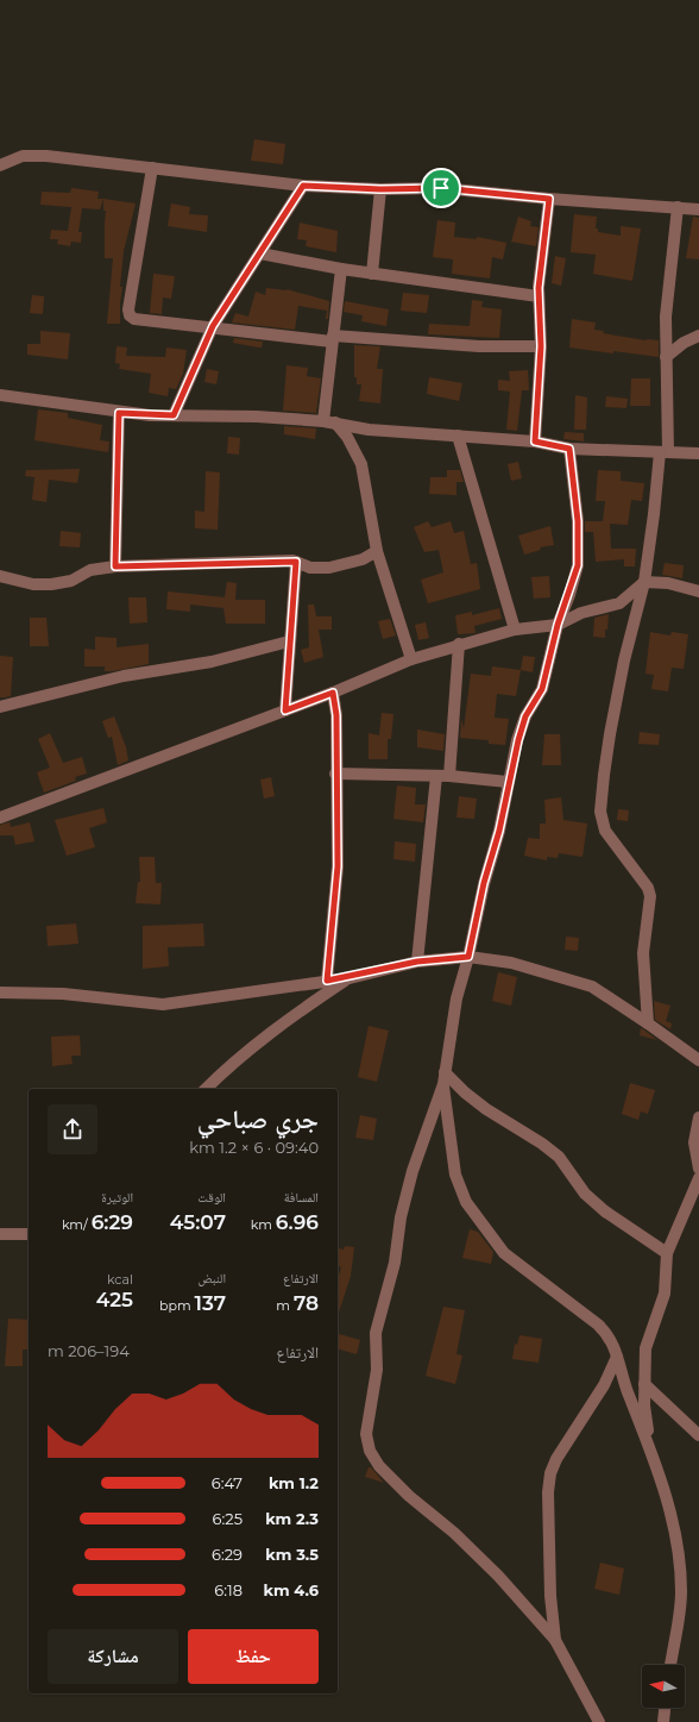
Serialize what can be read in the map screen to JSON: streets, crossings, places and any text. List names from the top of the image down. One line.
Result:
{"north":"left","page":{"heading":["جري صباحي","09:40 · 6 × 1.2 km"],"stats":[["المسافة","6.96 km"],["الوقت","45:07"],["الوتيرة","6:29 /km"],["الارتفاع","78 m"],["النبض","137 bpm"],["kcal","425"]],"chart":["الارتفاع","194–206 m"],"list":[{"name":"1.2 km","note":"6:47"},{"name":"2.3 km","note":"6:25"},{"name":"3.5 km","note":"6:29"},{"name":"4.6 km","note":"6:18"}],"buttons":["حفظ","مشاركة"]}}
